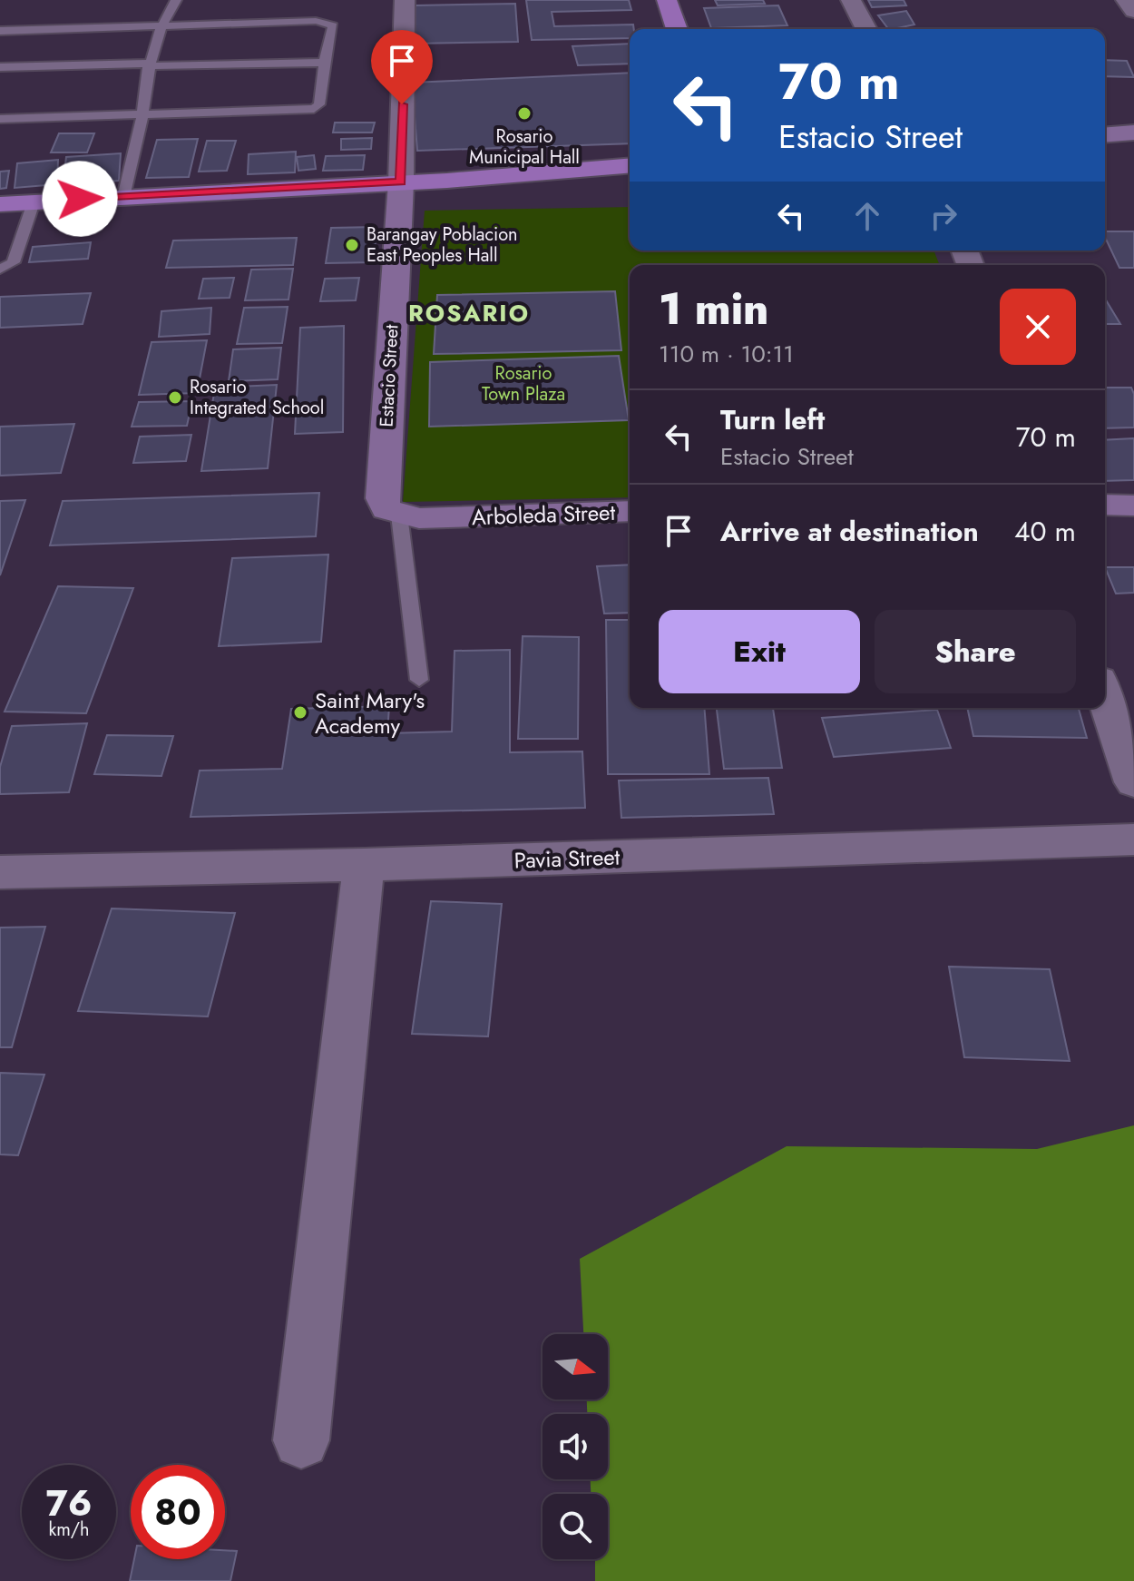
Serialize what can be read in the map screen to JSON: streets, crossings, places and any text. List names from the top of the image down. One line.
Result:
{"streets":{"main road":["Estacio Street","Arboleda Street"],"street":["Pavia Street"]},"crossings":[["Estacio Street","Arboleda Street"]],"districts":["ROSARIO"],"parks":["Rosario Town Plaza"],"places":["Rosario Municipal Hall","Barangay Poblacion East Peoples Hall","Rosario Integrated School","Saint Mary's Academy"],"north":"right","page":{"turn":["70 m","Estacio Street"],"heading":["1 min","110 m · 10:11"],"list":[{"name":"Turn left","note":"Estacio Street","value":"70 m"},{"name":"Arrive at destination","value":"40 m"}],"buttons":["Exit","Share"],"speed":"76 km/h","limit":"80"}}
